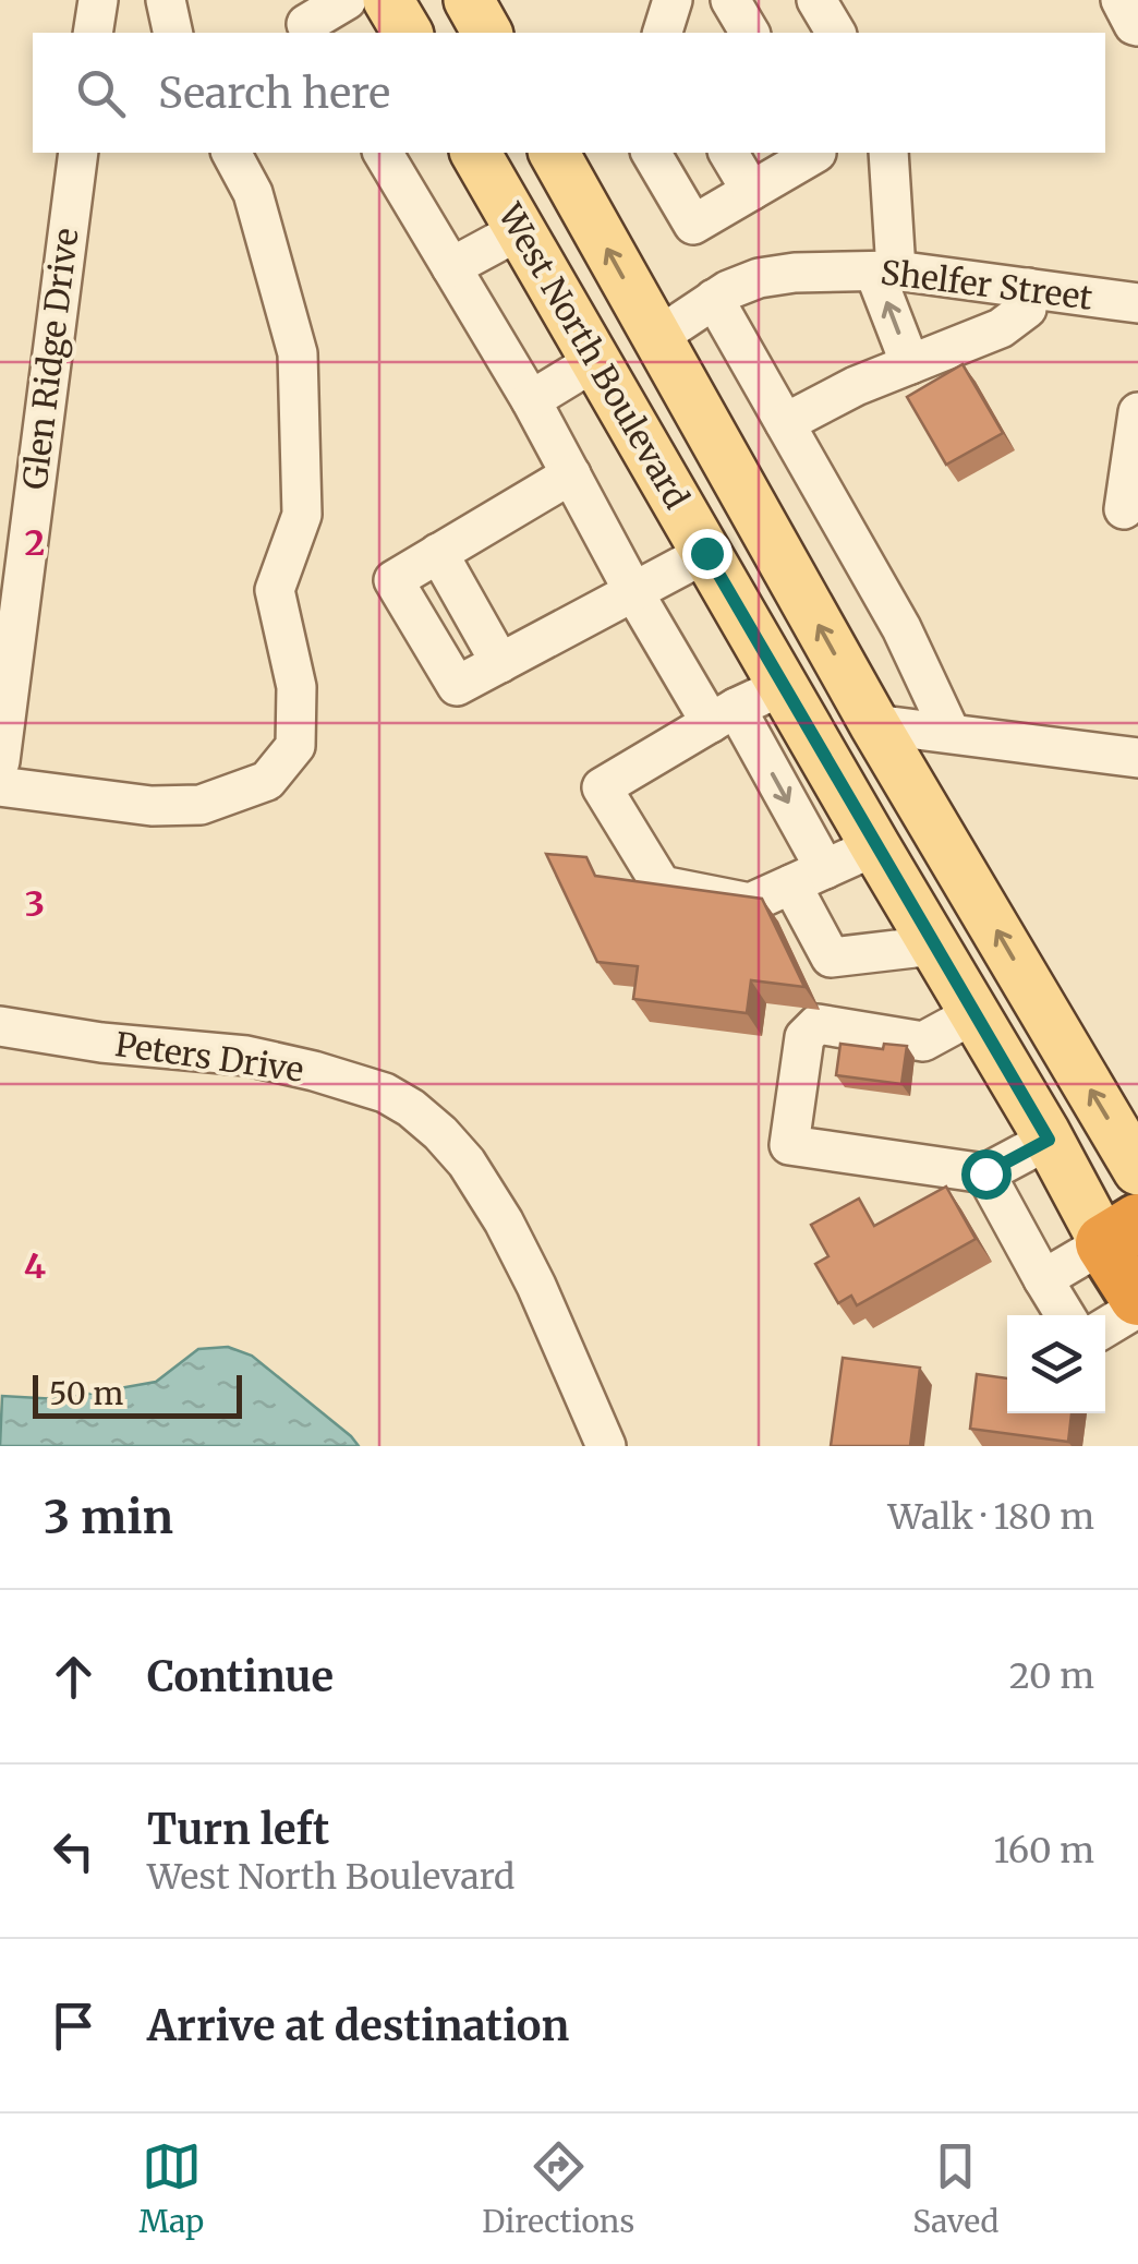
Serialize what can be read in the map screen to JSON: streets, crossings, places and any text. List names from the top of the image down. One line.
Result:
{"streets":{"main road":["West North Boulevard"],"street":["Shelfer Street","Glen Ridge Drive","Peters Drive"]},"crossings":[["Shelfer Street","West North Boulevard"]],"scale_bar":"50 m","page":{"search":"Search here","scale":"50 m","heading":["3 min","Walk · 180 m"],"list":[["Continue","20 m"],["Turn left","West North Boulevard","160 m"],"Arrive at destination"],"nav":["Map","Directions","Saved"]},"grid":{"rows":["2","3","4"]}}
